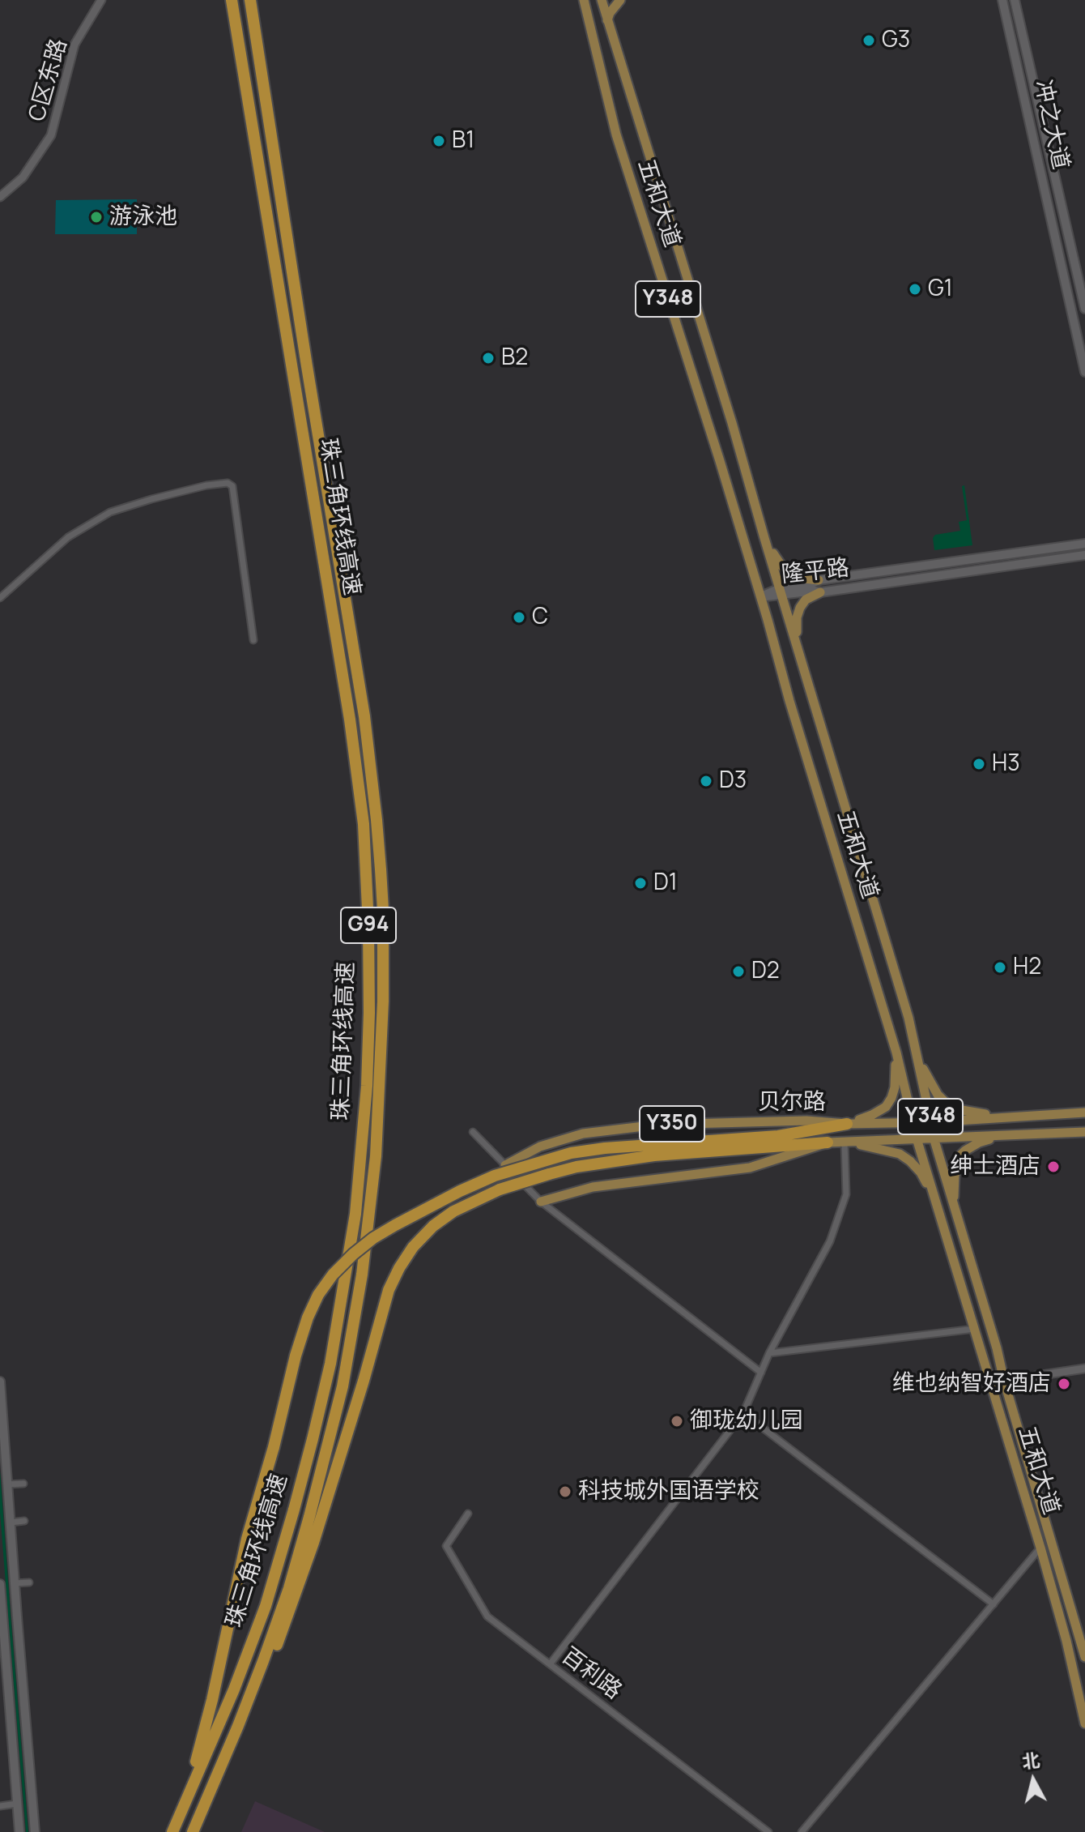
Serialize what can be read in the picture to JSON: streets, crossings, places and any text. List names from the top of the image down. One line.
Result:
{"streets":{"highway":["珠三角环线高速","G94"],"main road":["冲之大道","五和大道","Y348","隆平路","贝尔路","Y350"],"street":["C区东路","百利路"]},"crossings":[["五和大道","隆平路"],["五和大道","贝尔路"]],"places":["G3","B1","游泳池","G1","B2","C","H3","D3","D1","H2","D2","绅士酒店","维也纳智好酒店","御珑幼儿园","科技城外国语学校"],"north":"top"}
